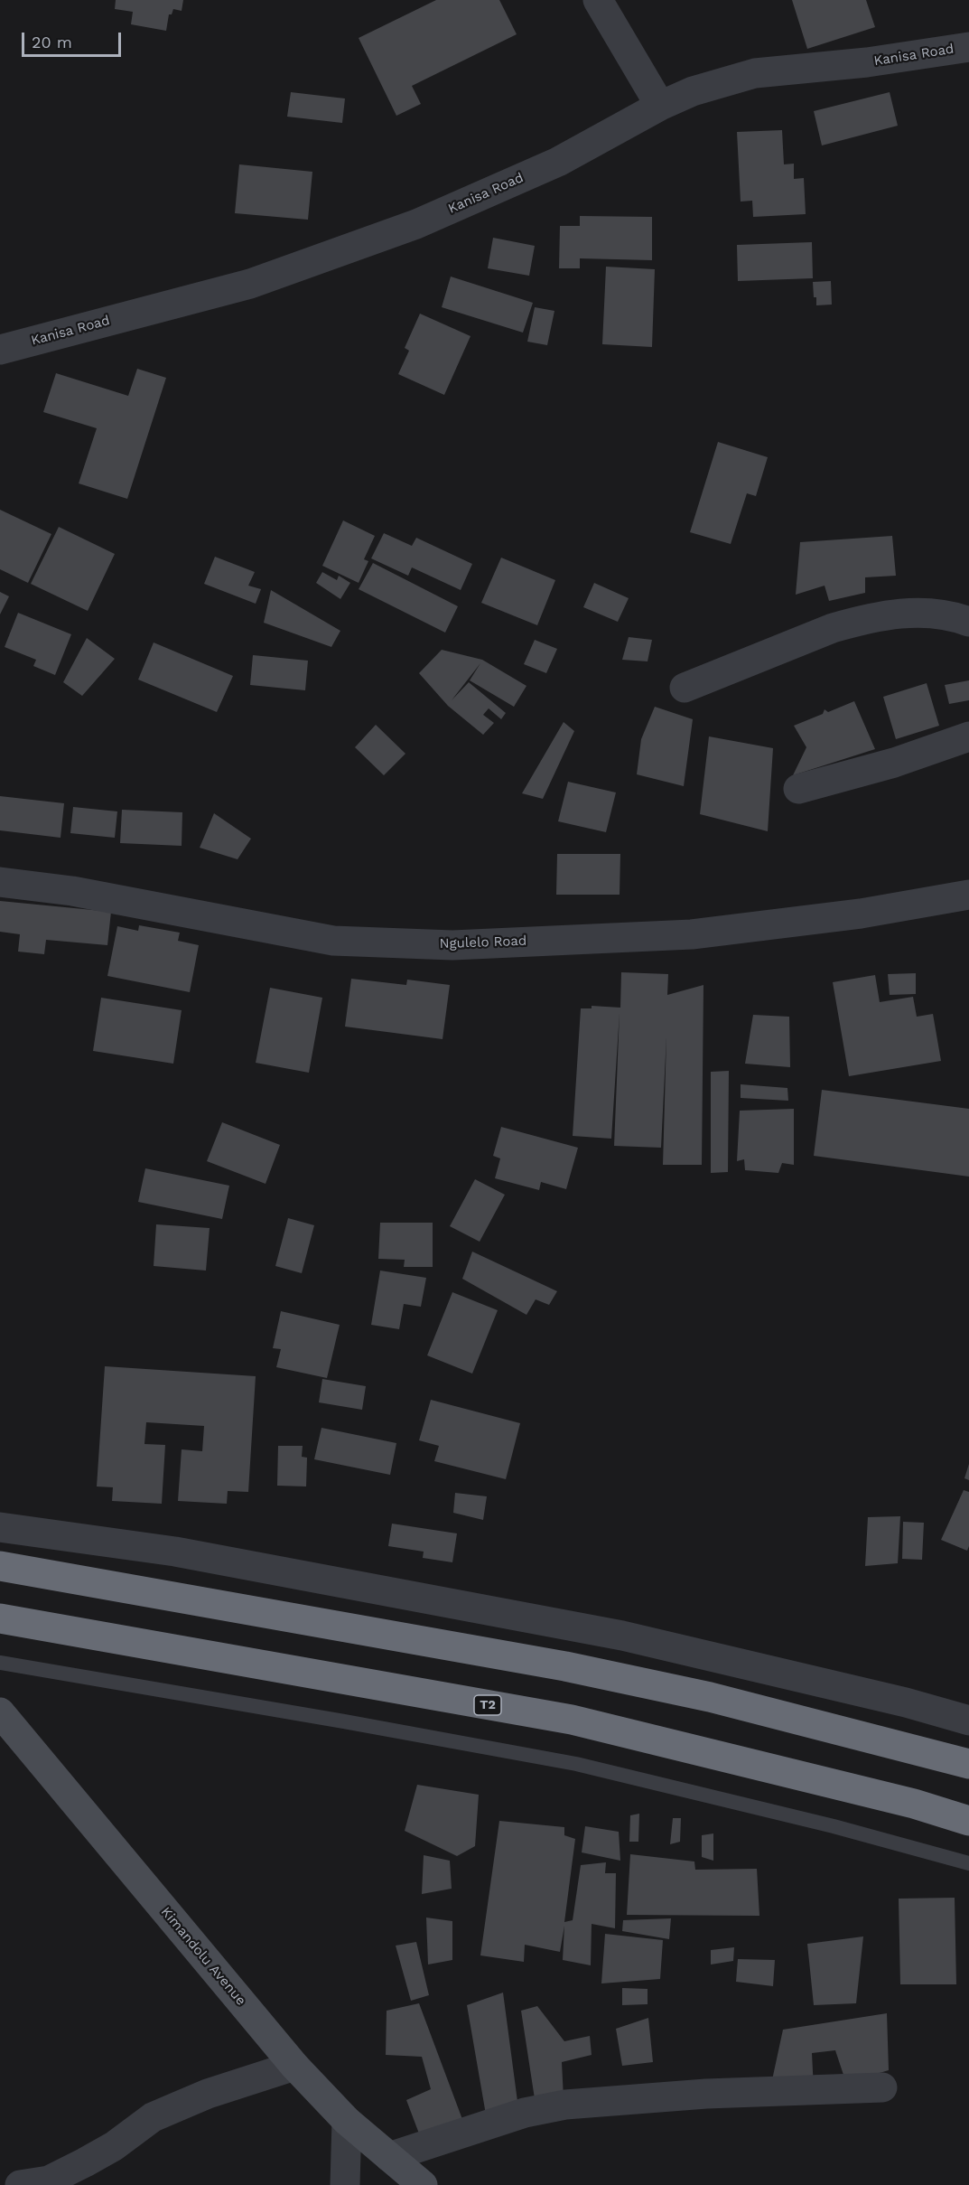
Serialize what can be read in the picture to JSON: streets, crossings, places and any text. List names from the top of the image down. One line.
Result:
{"streets":{"highway":["T2"],"street":["Kanisa Road","Ngulelo Road","Kimandolu Avenue"]},"scale_bar":"20 m"}
